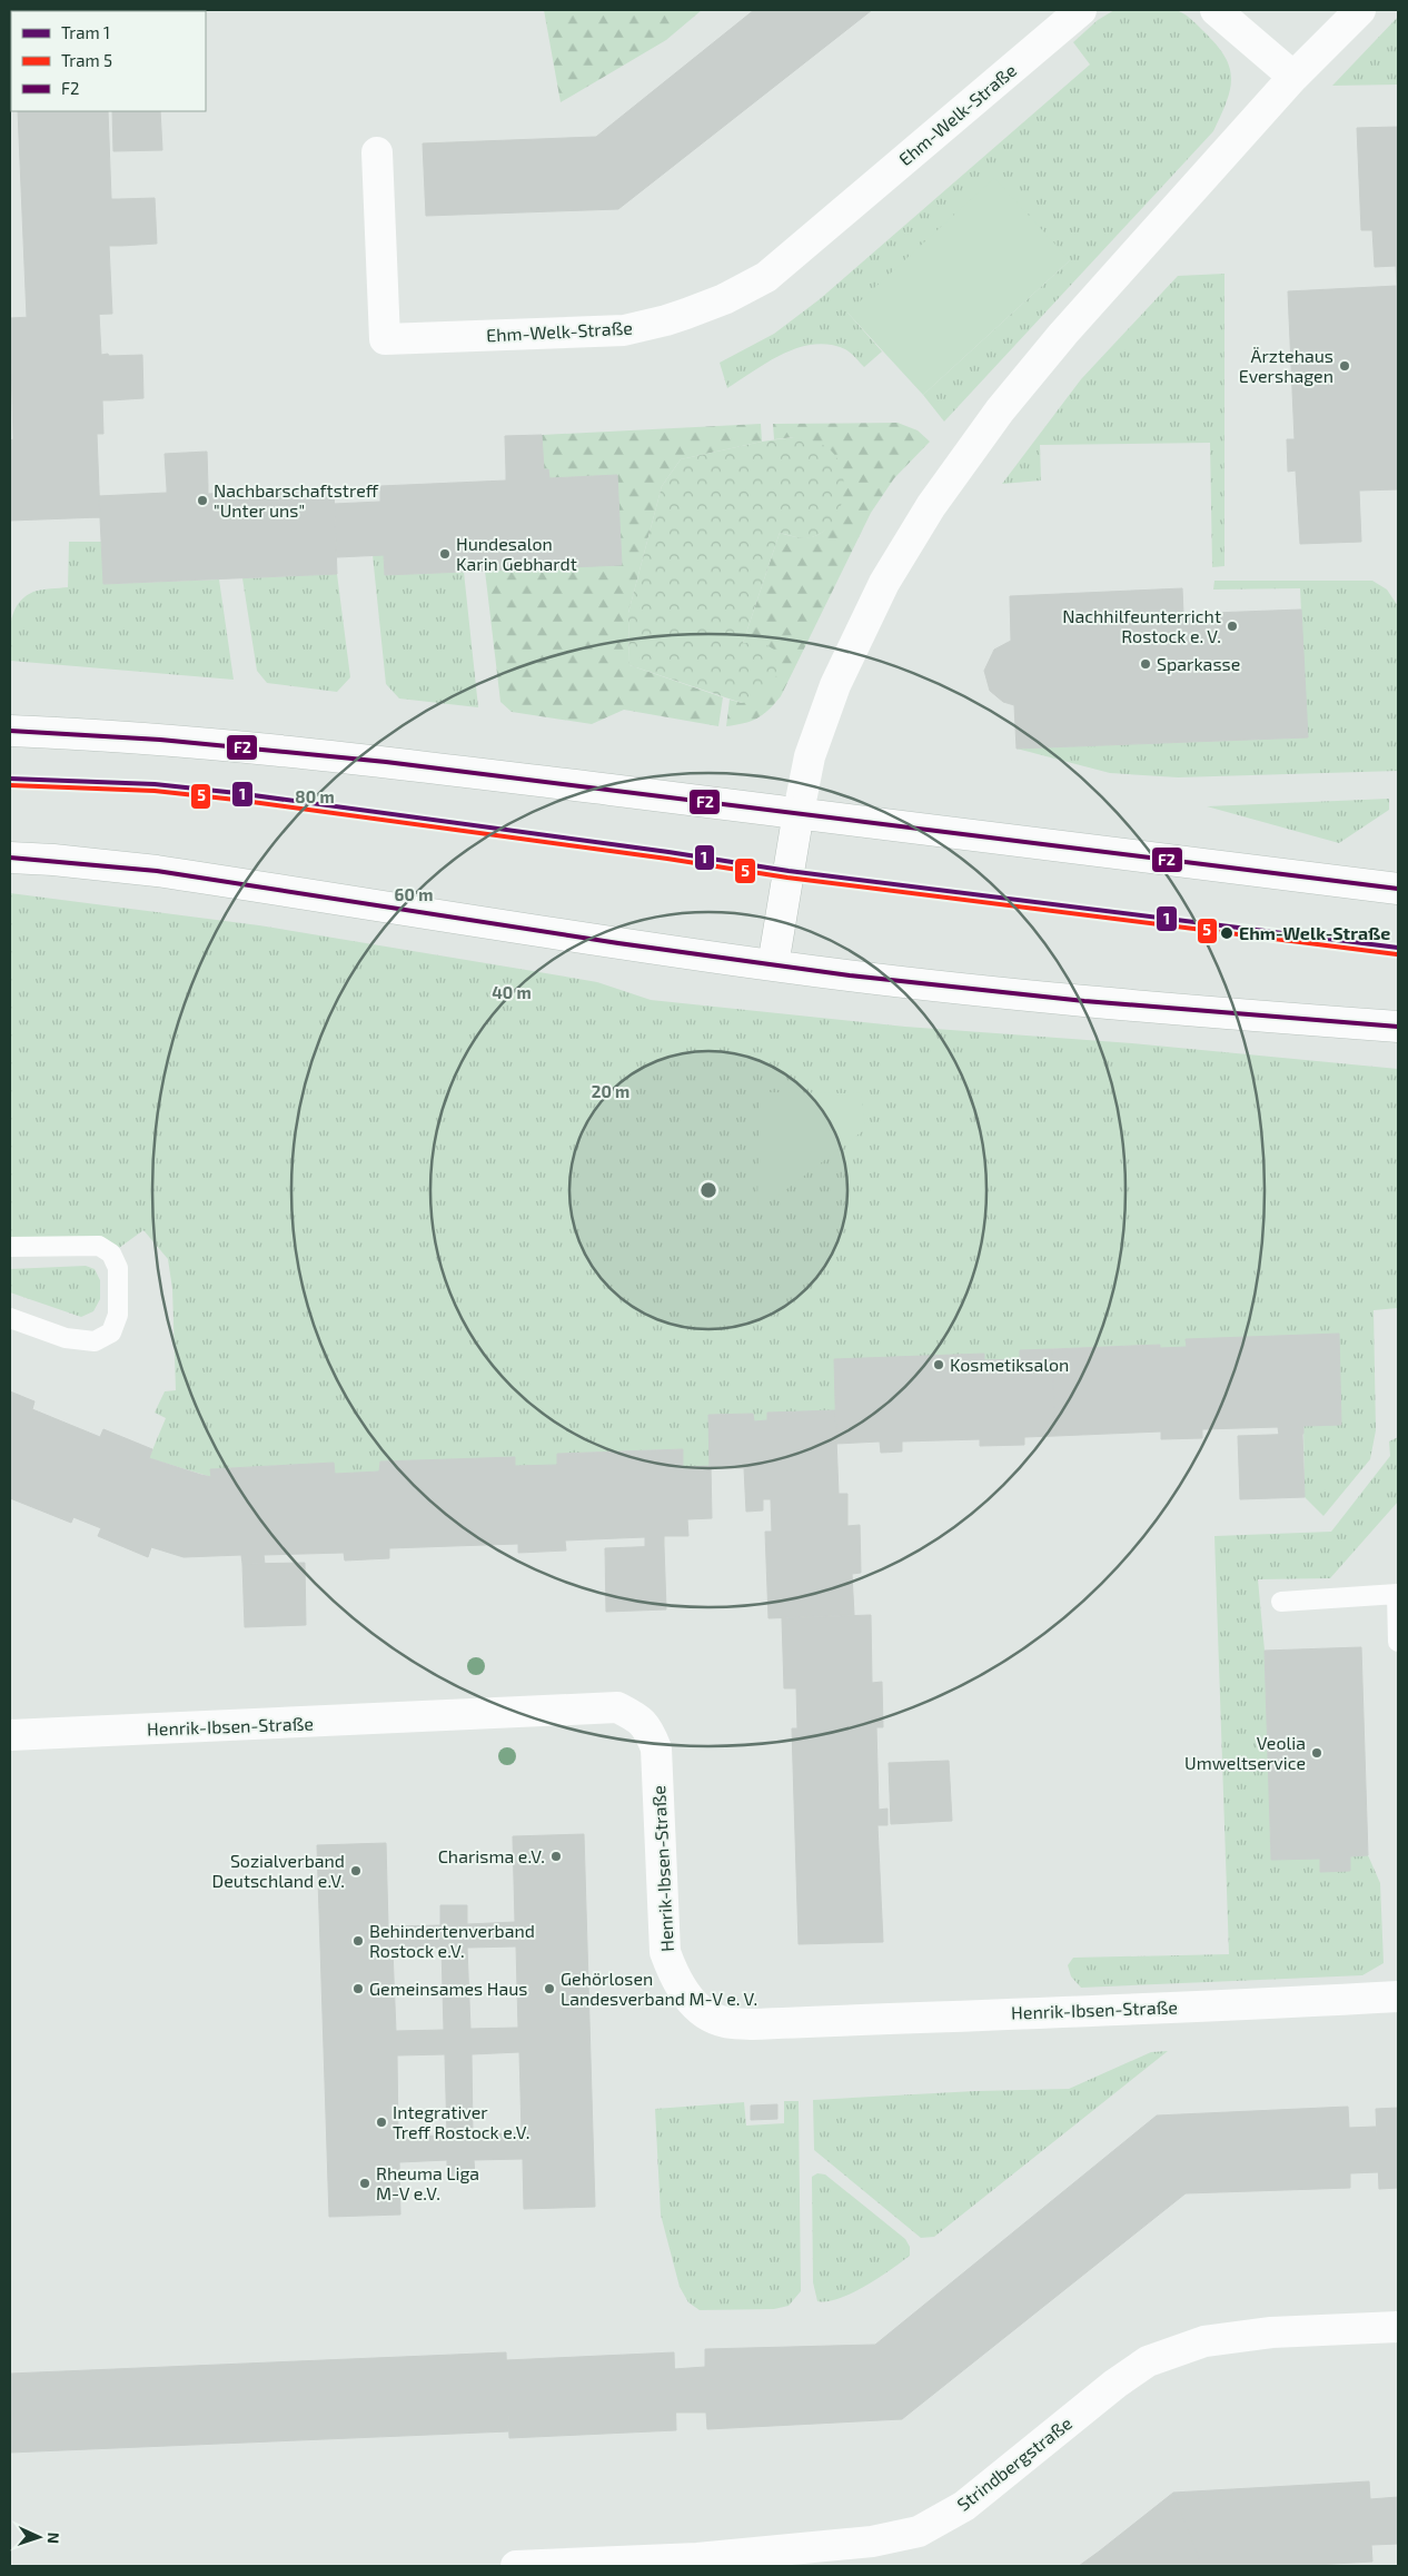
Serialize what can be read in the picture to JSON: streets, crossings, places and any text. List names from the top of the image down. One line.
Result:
{"streets":{"street":["Ehm-Welk-Straße","Henrik-Ibsen-Straße","Strindbergstraße"]},"places":["Ärztehaus Evershagen","Nachbarschaftstreff \"Unter uns\"","Hundesalon Karin Gebhardt","Nachhilfeunterricht Rostock e. V.","Sparkasse","Ehm-Welk-Straße","Kosmetiksalon","Veolia Umweltservice","Charisma e.V.","Sozialverband Deutschland e.V.","Behindertenverband Rostock e.V.","Gemeinsames Haus","Gehörlosen Landesverband M-V e. V.","Integrativer Treff Rostock e.V.","Rheuma Liga M-V e.V."],"lines":["transit line F2","tram line 1","tram line 5"],"legend":["Tram 1","Tram 5","F2"],"north":"right","rings":["80 m","60 m","40 m","20 m"]}
